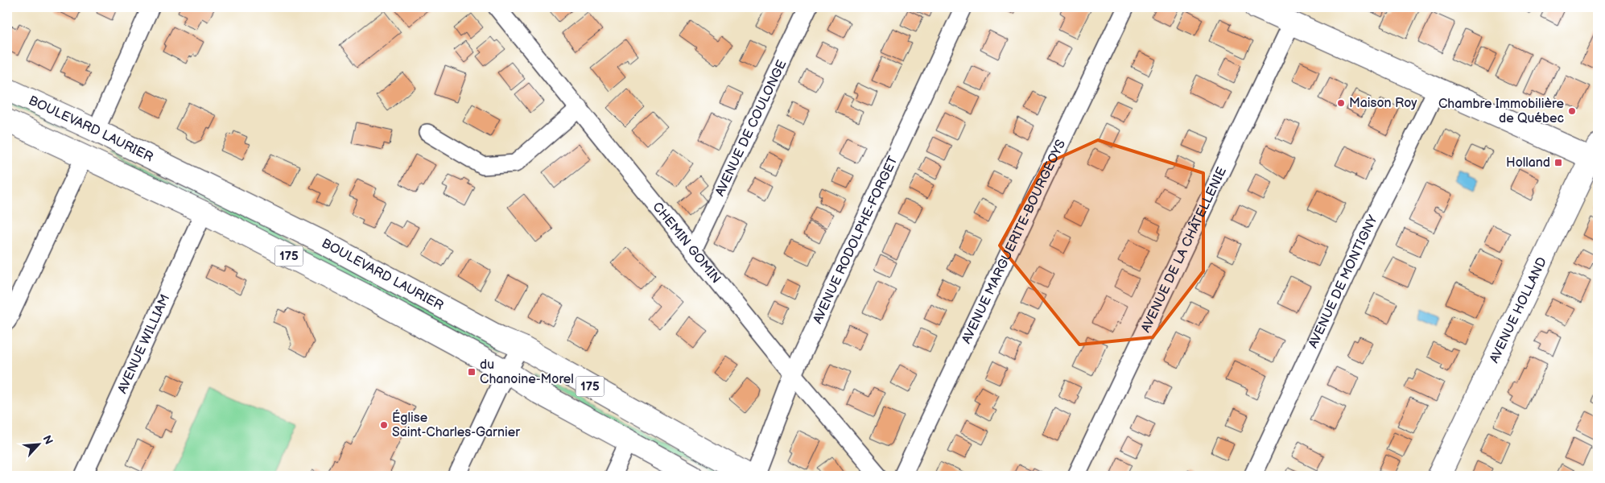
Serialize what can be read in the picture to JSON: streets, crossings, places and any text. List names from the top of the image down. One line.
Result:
{"streets":{"main road":["BOULEVARD LAURIER","175","AVENUE HOLLAND"],"street":["AVENUE DE COULONGE","AVENUE RODOLPHE-FORGET","AVENUE MARGUERITE-BOURGEOYS","CHEMIN GOMIN","AVENUE DE LA CHÂTELLENIE","AVENUE DE MONTIGNY","AVENUE WILLIAM"]},"crossings":[["BOULEVARD LAURIER","AVENUE WILLIAM"],["AVENUE DE COULONGE","CHEMIN GOMIN"],["AVENUE RODOLPHE-FORGET","CHEMIN GOMIN"]],"places":{"other":["Maison Roy","Chambre Immobilière de Québec","Église Saint-Charles-Garnier"],"transit":["Holland","du Chanoine-Morel"]},"north":"top right"}
